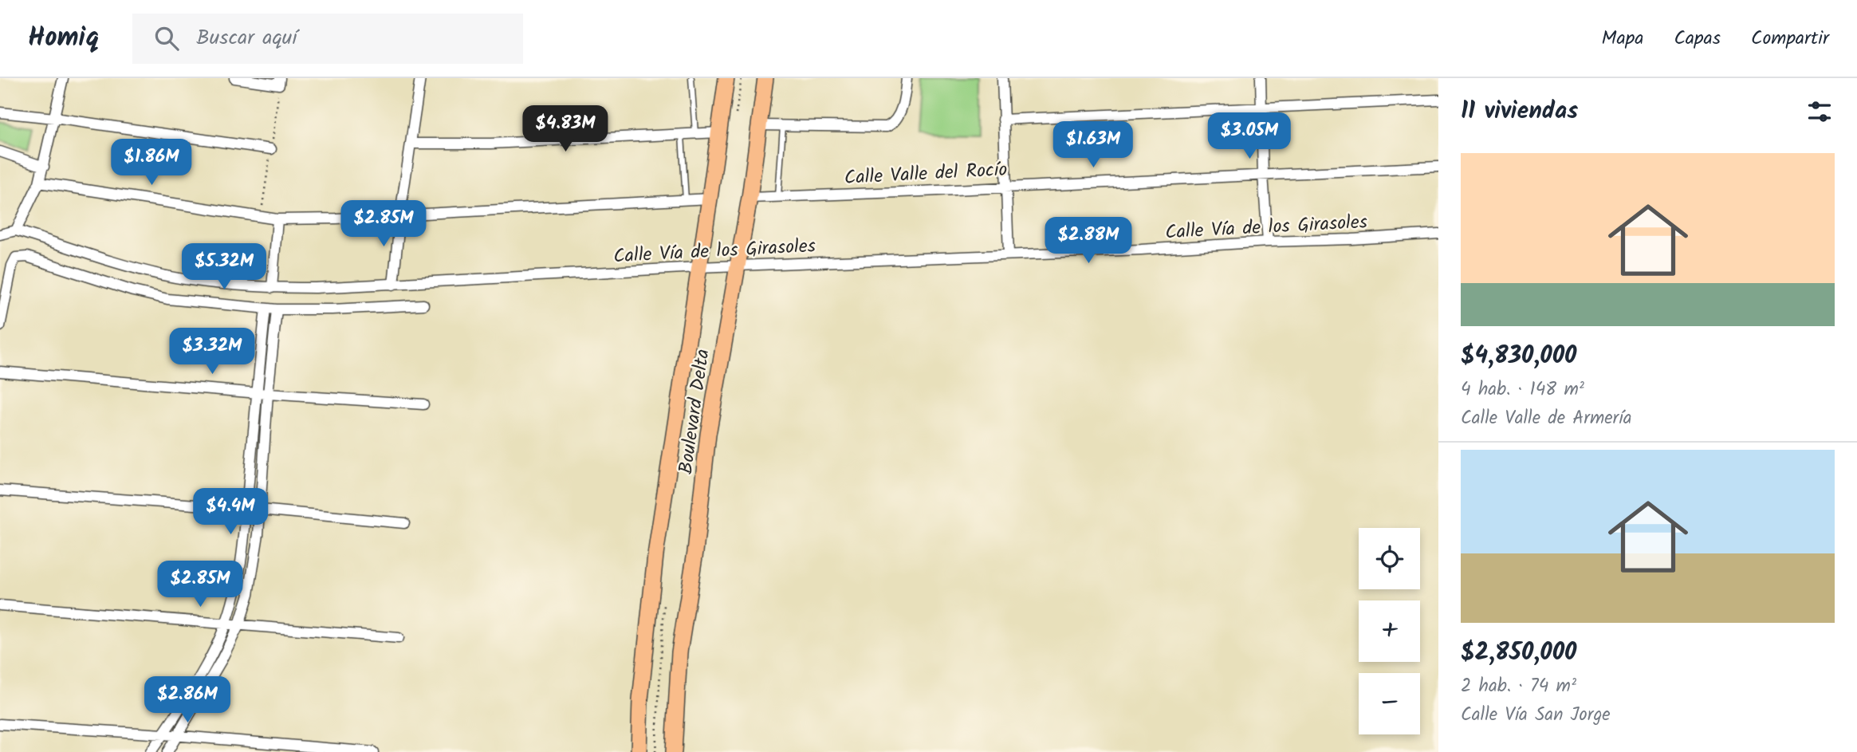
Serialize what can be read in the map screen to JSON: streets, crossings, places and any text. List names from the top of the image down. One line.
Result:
{"streets":{"main road":["Boulevard Delta"],"street":["Calle Valle del Rocío","Calle Vía de los Girasoles"]},"crossings":[["Calle Valle del Rocío","Boulevard Delta"],["Calle Vía de los Girasoles","Boulevard Delta"]],"page":{"header":"Homiq","search":"Buscar aquí","nav":["Mapa","Capas","Compartir"],"heading":"11 viviendas","price":["$4.83M","$3.05M","$1.63M","$1.86M","$2.85M","$2.88M","$5.32M","$3.32M","$4.4M","$2.85M","$2.86M"],"list":[{"name":"$4,830,000","note":"4 hab. · 148 m² · Calle Valle de Armería"},{"name":"$2,850,000","note":"2 hab. · 74 m² · Calle Vía San Jorge"}],"map_buttons":["+","−"]}}
